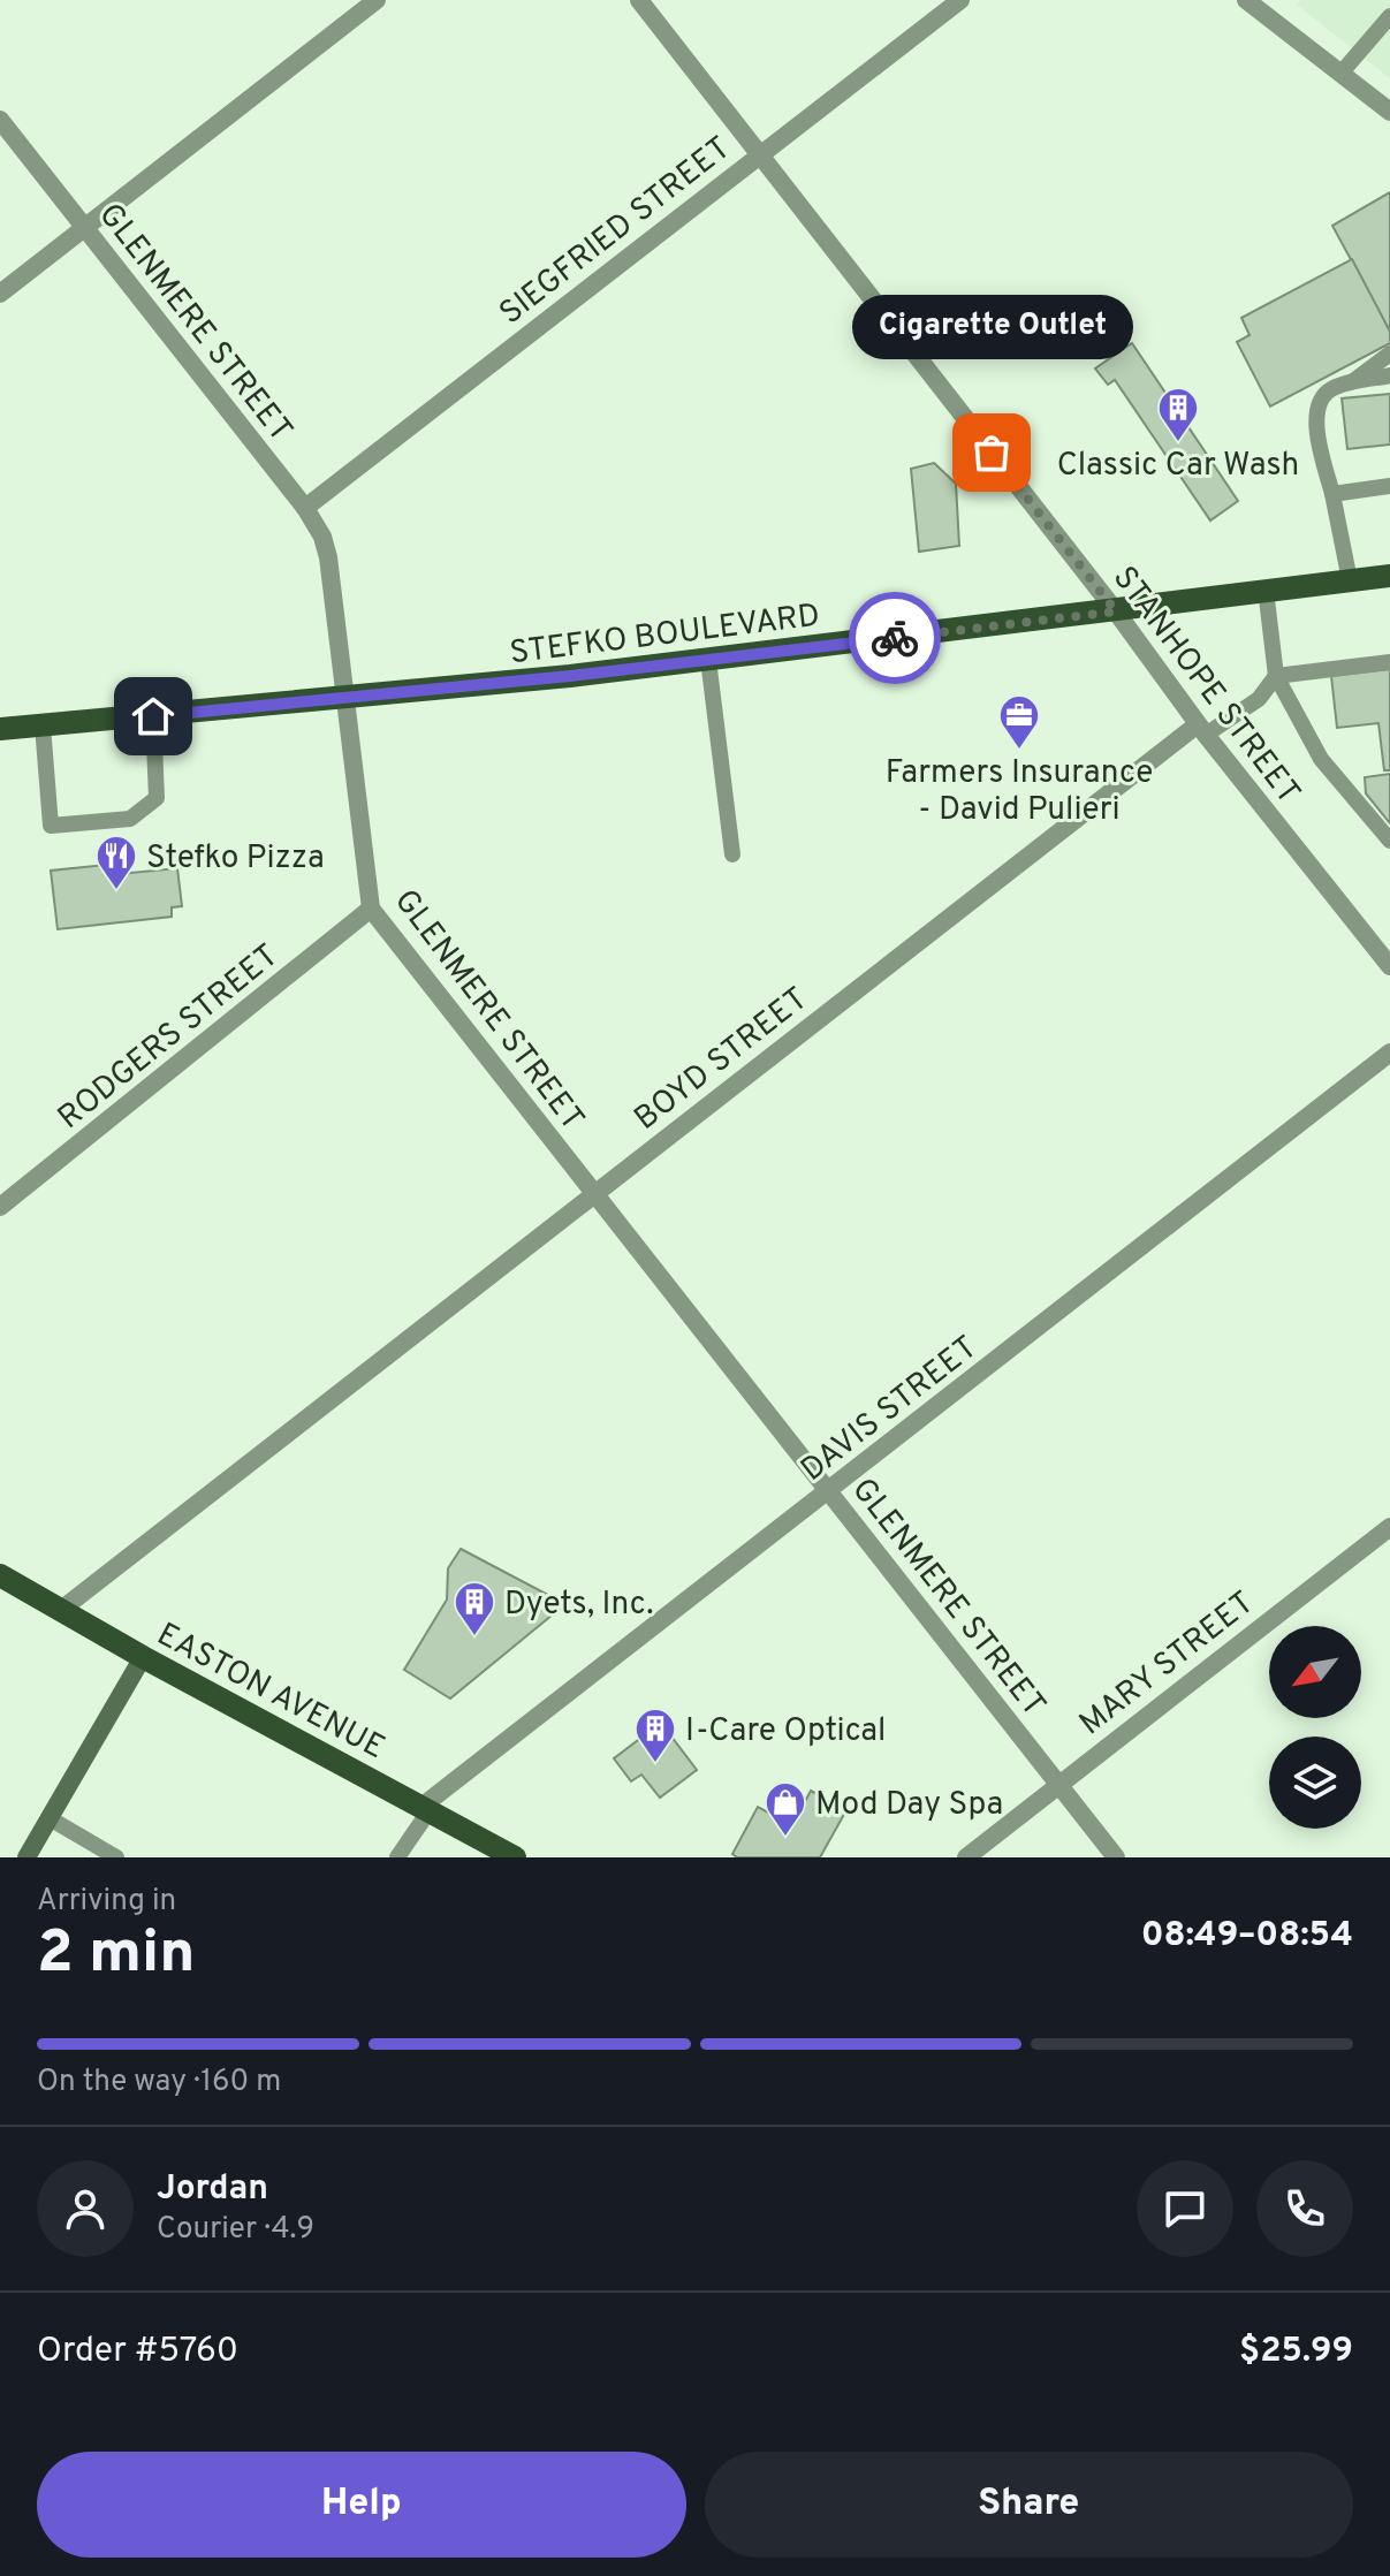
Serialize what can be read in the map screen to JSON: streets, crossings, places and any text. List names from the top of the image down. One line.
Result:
{"streets":{"main road":["STEFKO BOULEVARD","EASTON AVENUE"],"street":["SIEGFRIED STREET","GLENMERE STREET","STANHOPE STREET","RODGERS STREET","BOYD STREET","DAVIS STREET","MARY STREET"]},"crossings":[["SIEGFRIED STREET","GLENMERE STREET"],["SIEGFRIED STREET","STANHOPE STREET"],["GLENMERE STREET","STEFKO BOULEVARD"],["GLENMERE STREET","RODGERS STREET"],["GLENMERE STREET","BOYD STREET"],["GLENMERE STREET","DAVIS STREET"],["GLENMERE STREET","MARY STREET"],["STEFKO BOULEVARD","STANHOPE STREET"],["STANHOPE STREET","BOYD STREET"],["BOYD STREET","EASTON AVENUE"],["DAVIS STREET","EASTON AVENUE"]],"places":{"building":["Classic Car Wash","Dyets, Inc.","I-Care Optical"],"other":["Cigarette Outlet"],"office":["Farmers Insurance - David Pulieri"],"restaurant":["Stefko Pizza"],"shop":["Mod Day Spa"]},"north":"bottom left","page":{"bubble":"Cigarette Outlet","heading":["2 min","Arriving in","08:49–08:54"],"panel":["Jordan","Courier · 4.9","Order #5760","$25.99"],"bar":"On the way · 160 m","buttons":["Help","Share"]}}
